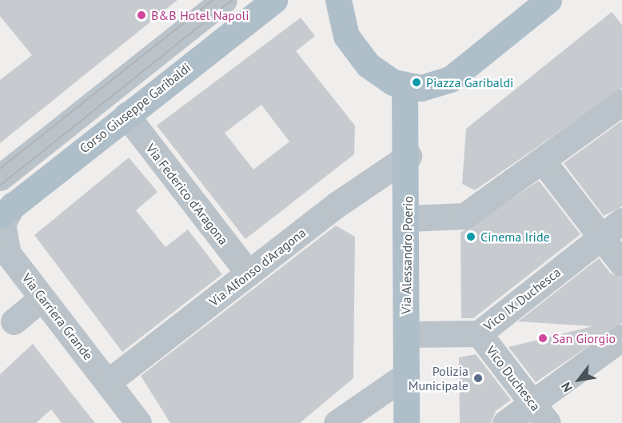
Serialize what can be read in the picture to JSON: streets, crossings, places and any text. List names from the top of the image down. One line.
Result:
{"streets":{"main road":["Corso Giuseppe Garibaldi","Via Alessandro Poerio"],"street":["Via Federico d'Aragona","Via Alfonso d'Aragona","Vico IX Duchesca","Via Carriera Grande","Vico Duchesca"]},"crossings":[["Corso Giuseppe Garibaldi","Via Federico d'Aragona"],["Corso Giuseppe Garibaldi","Via Carriera Grande"],["Via Federico d'Aragona","Via Alfonso d'Aragona"],["Via Alessandro Poerio","Via Alfonso d'Aragona"],["Via Alessandro Poerio","Vico IX Duchesca"],["Via Alfonso d'Aragona","Via Carriera Grande"],["Vico IX Duchesca","Vico Duchesca"]],"places":["B&B Hotel Napoli","Piazza Garibaldi","Cinema Iride","San Giorgio","Polizia Municipale"],"north":"bottom left"}
